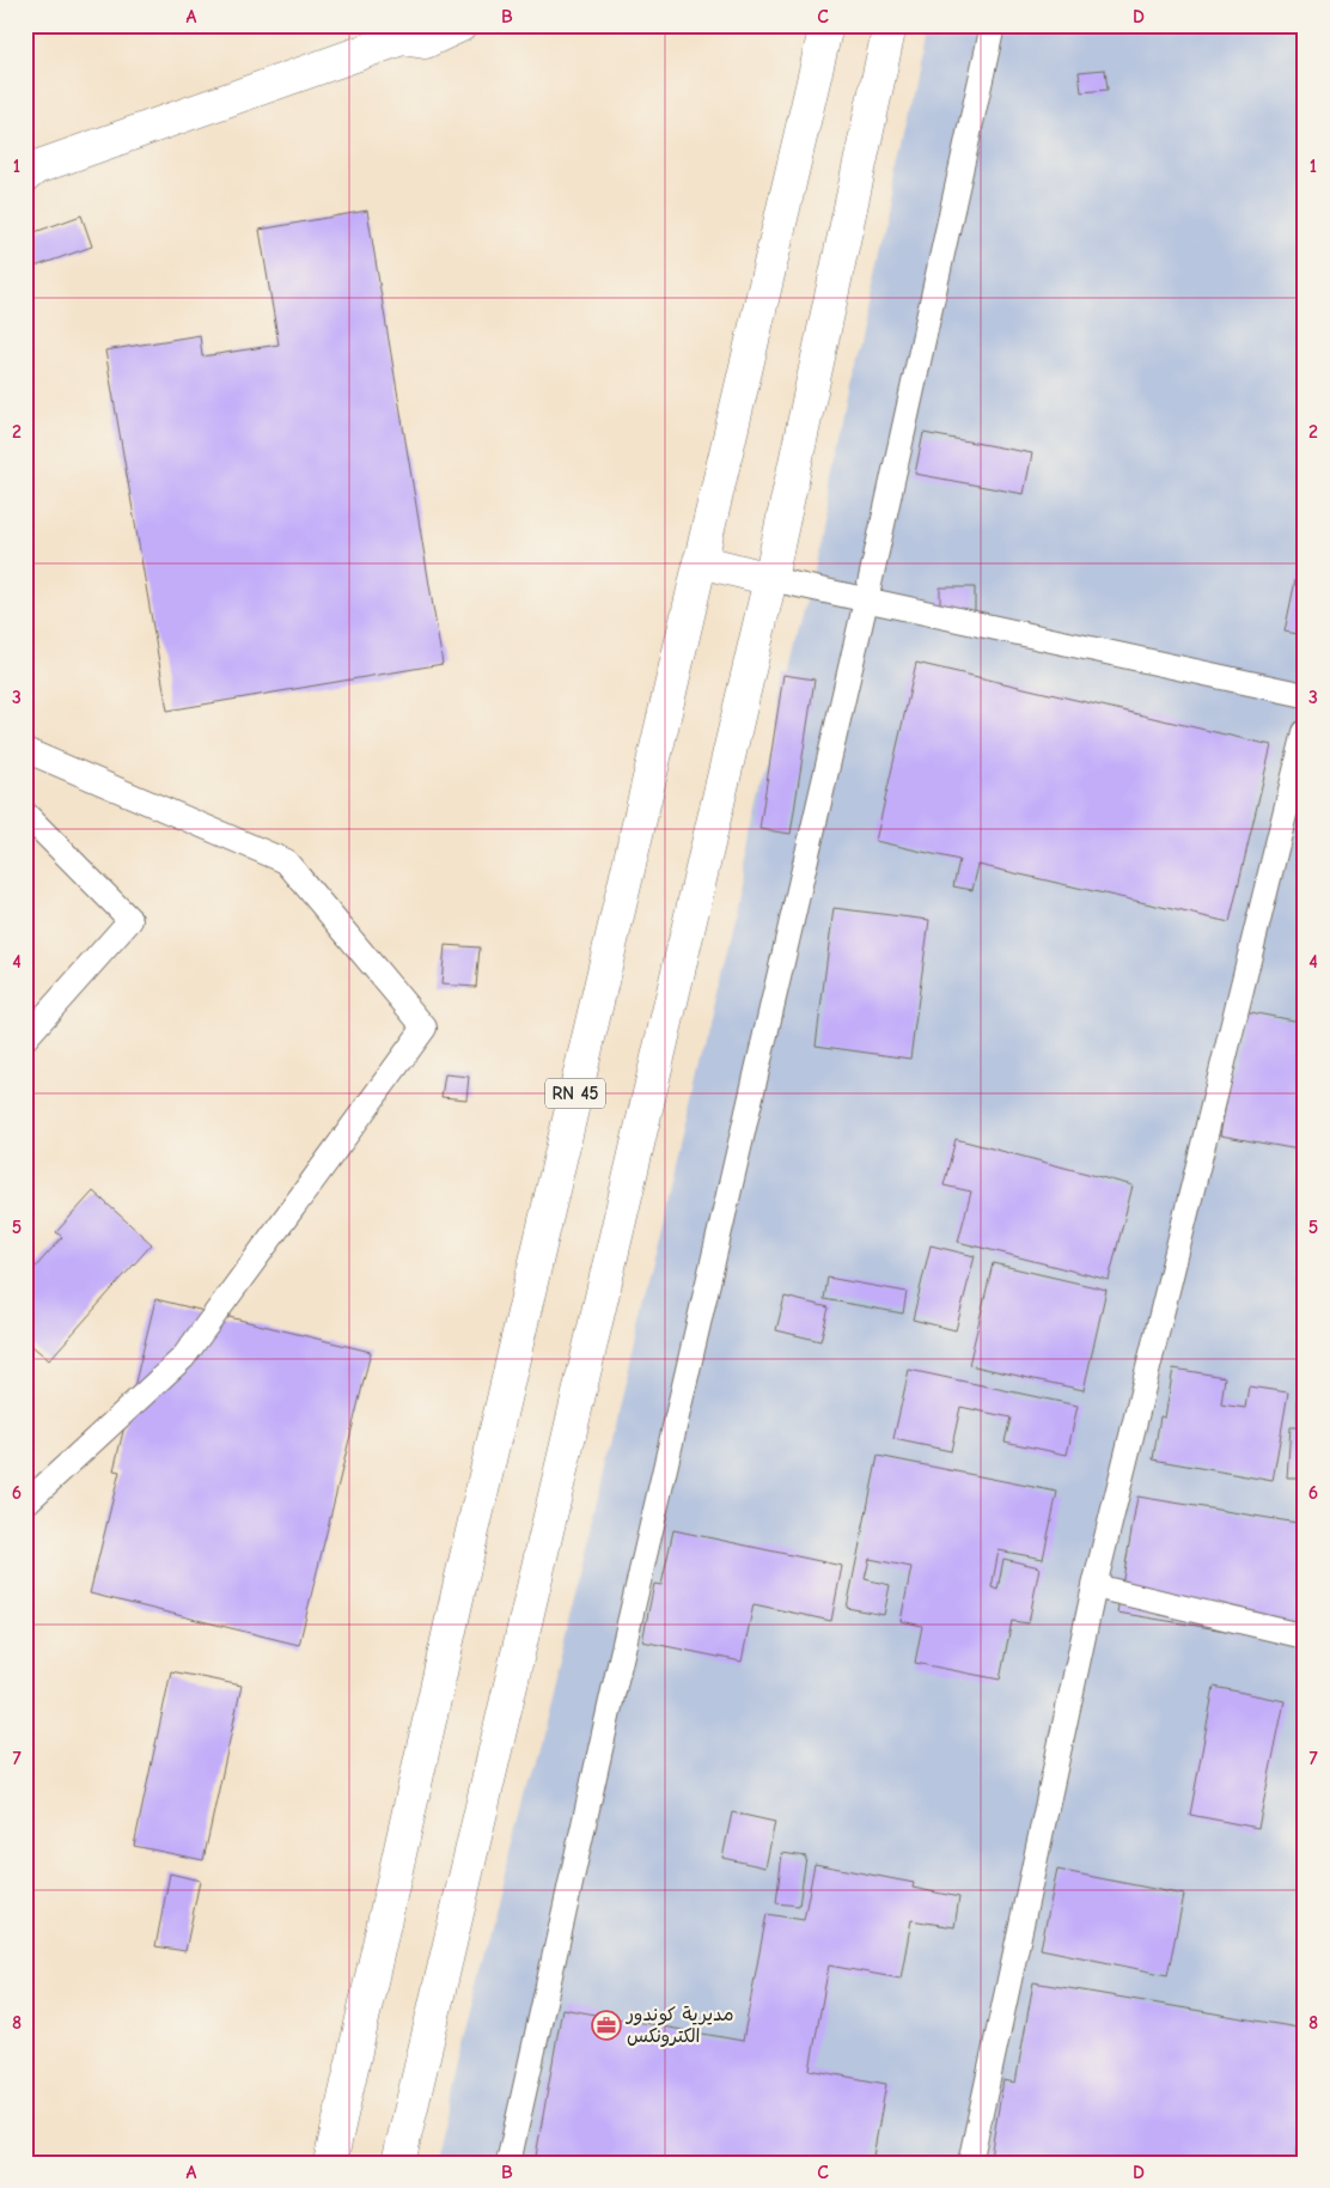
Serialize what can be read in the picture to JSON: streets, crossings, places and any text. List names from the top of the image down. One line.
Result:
{"streets":{"main road":["RN 45"]},"places":{"office":["مديرية كوندور الكترونكس"]},"grid":{"columns":["A","B","C","D"],"rows":["1","2","3","4","5","6","7","8"]}}
